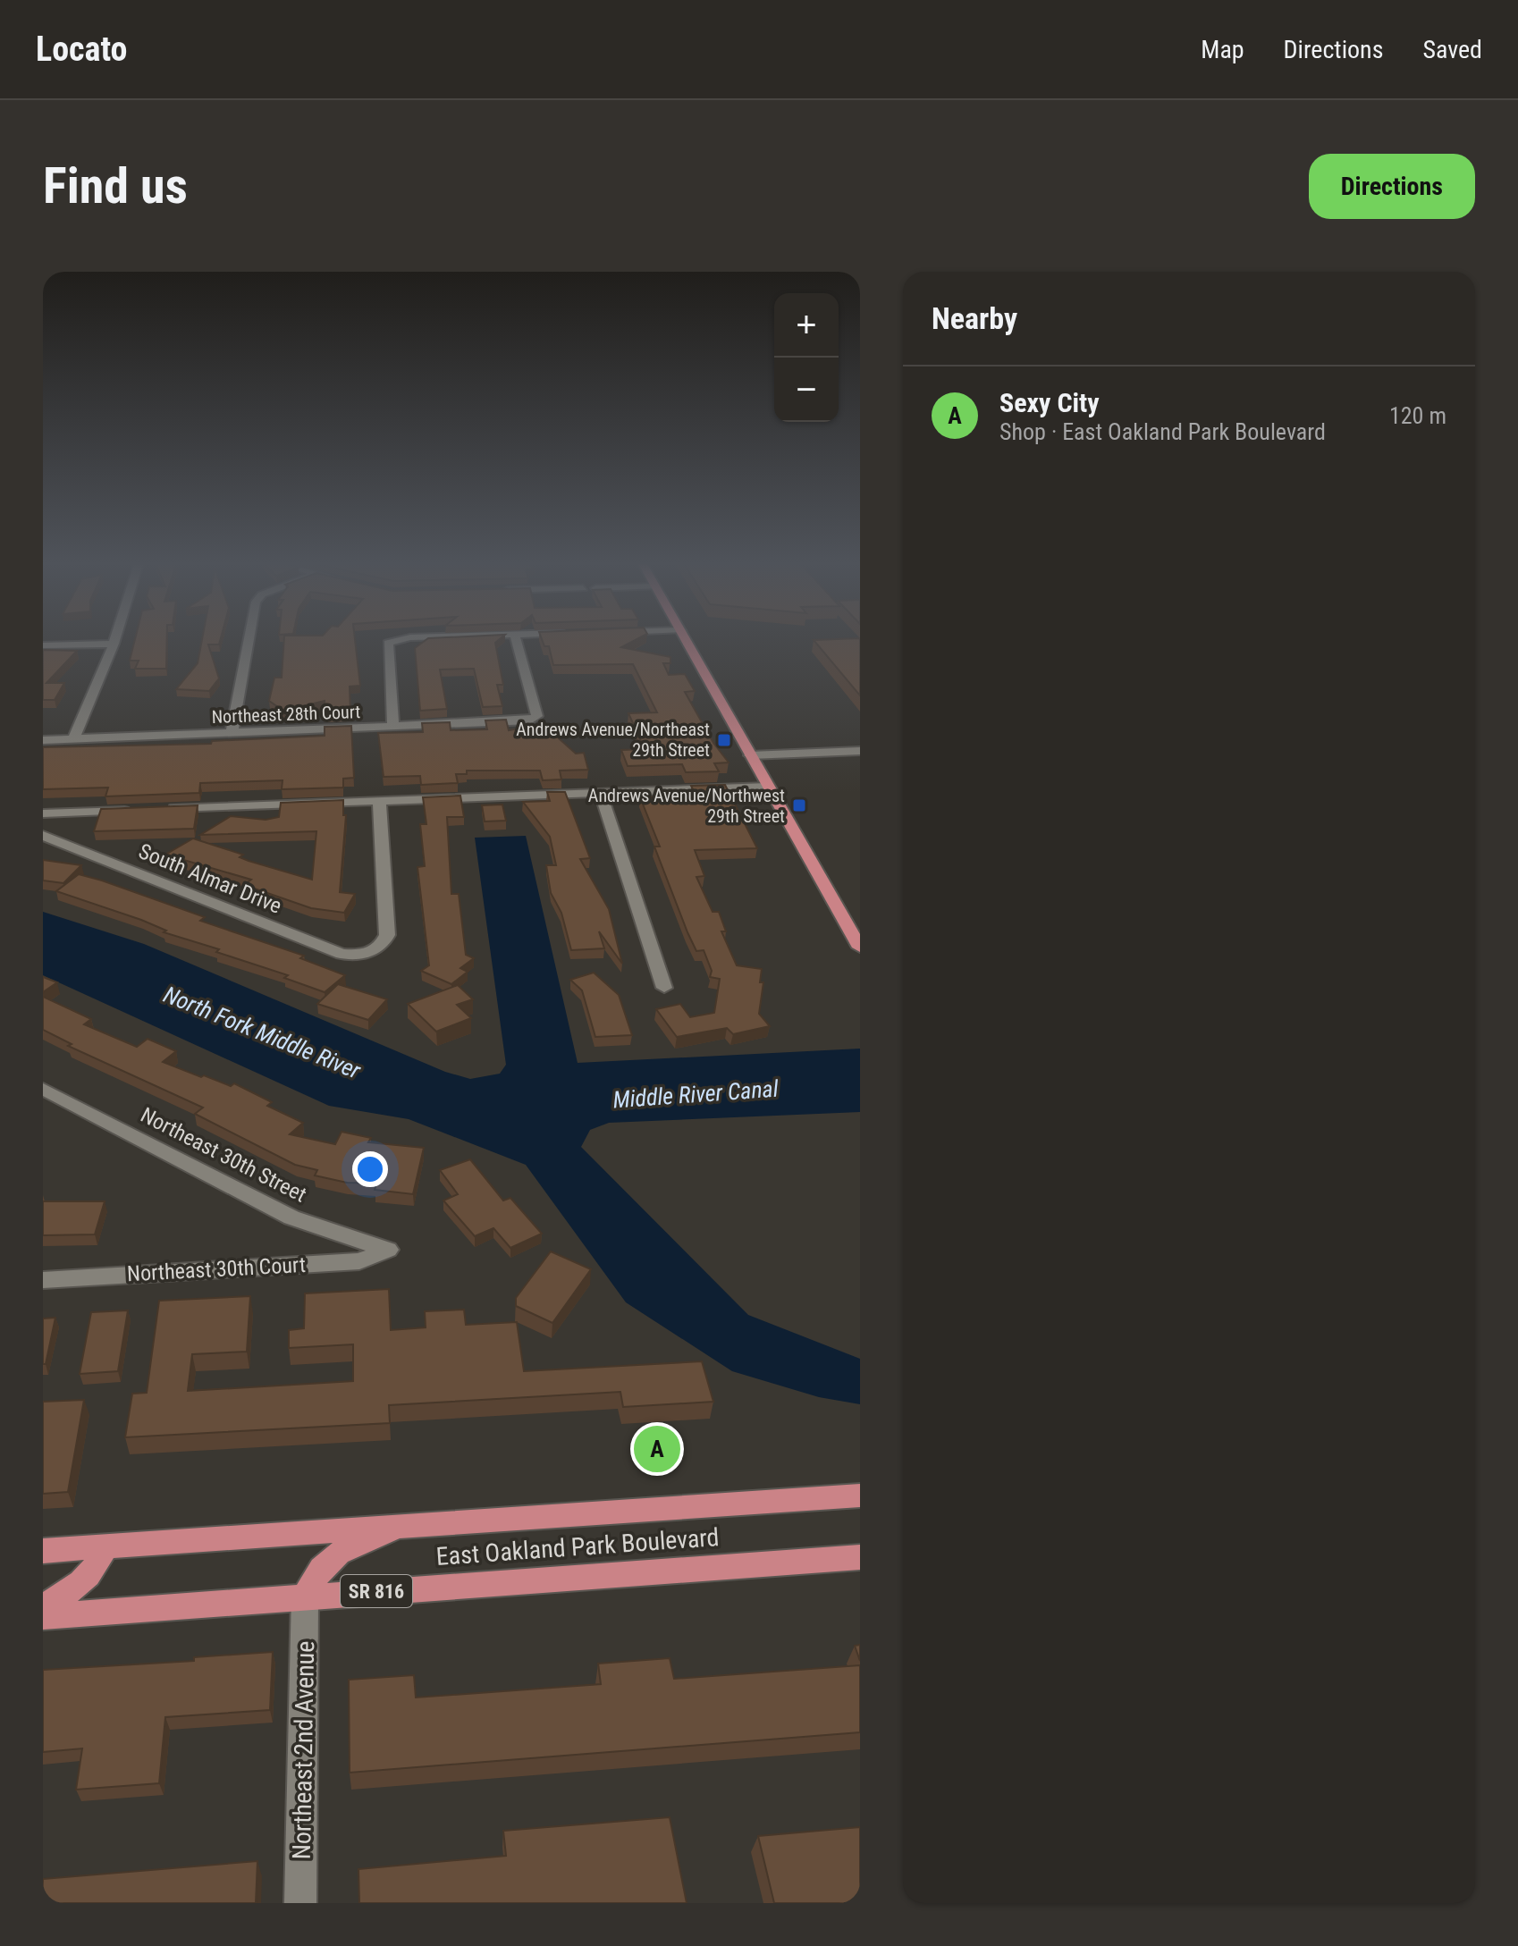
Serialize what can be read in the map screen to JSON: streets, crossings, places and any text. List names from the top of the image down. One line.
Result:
{"streets":{"main road":["East Oakland Park Boulevard","SR 816"],"street":["Northeast 28th Court","South Almar Drive","Northeast 30th Street","Northeast 30th Court","Northeast 2nd Avenue"]},"crossings":[["Northeast 30th Street","Northeast 30th Court"],["East Oakland Park Boulevard","Northeast 2nd Avenue"]],"water":["North Fork Middle River","Middle River Canal"],"places":{"transit":["Andrews Avenue/Northeast 29th Street","Andrews Avenue/Northwest 29th Street"]},"page":{"header":"Locato","nav":["Map","Directions","Saved"],"buttons":"Directions","title":"Find us","heading":"Nearby","map_buttons":["+","−"],"list":[{"mark":"A","name":"Sexy City","note":"Shop · East Oakland Park Boulevard","value":"120 m"}],"pins":"A"}}
